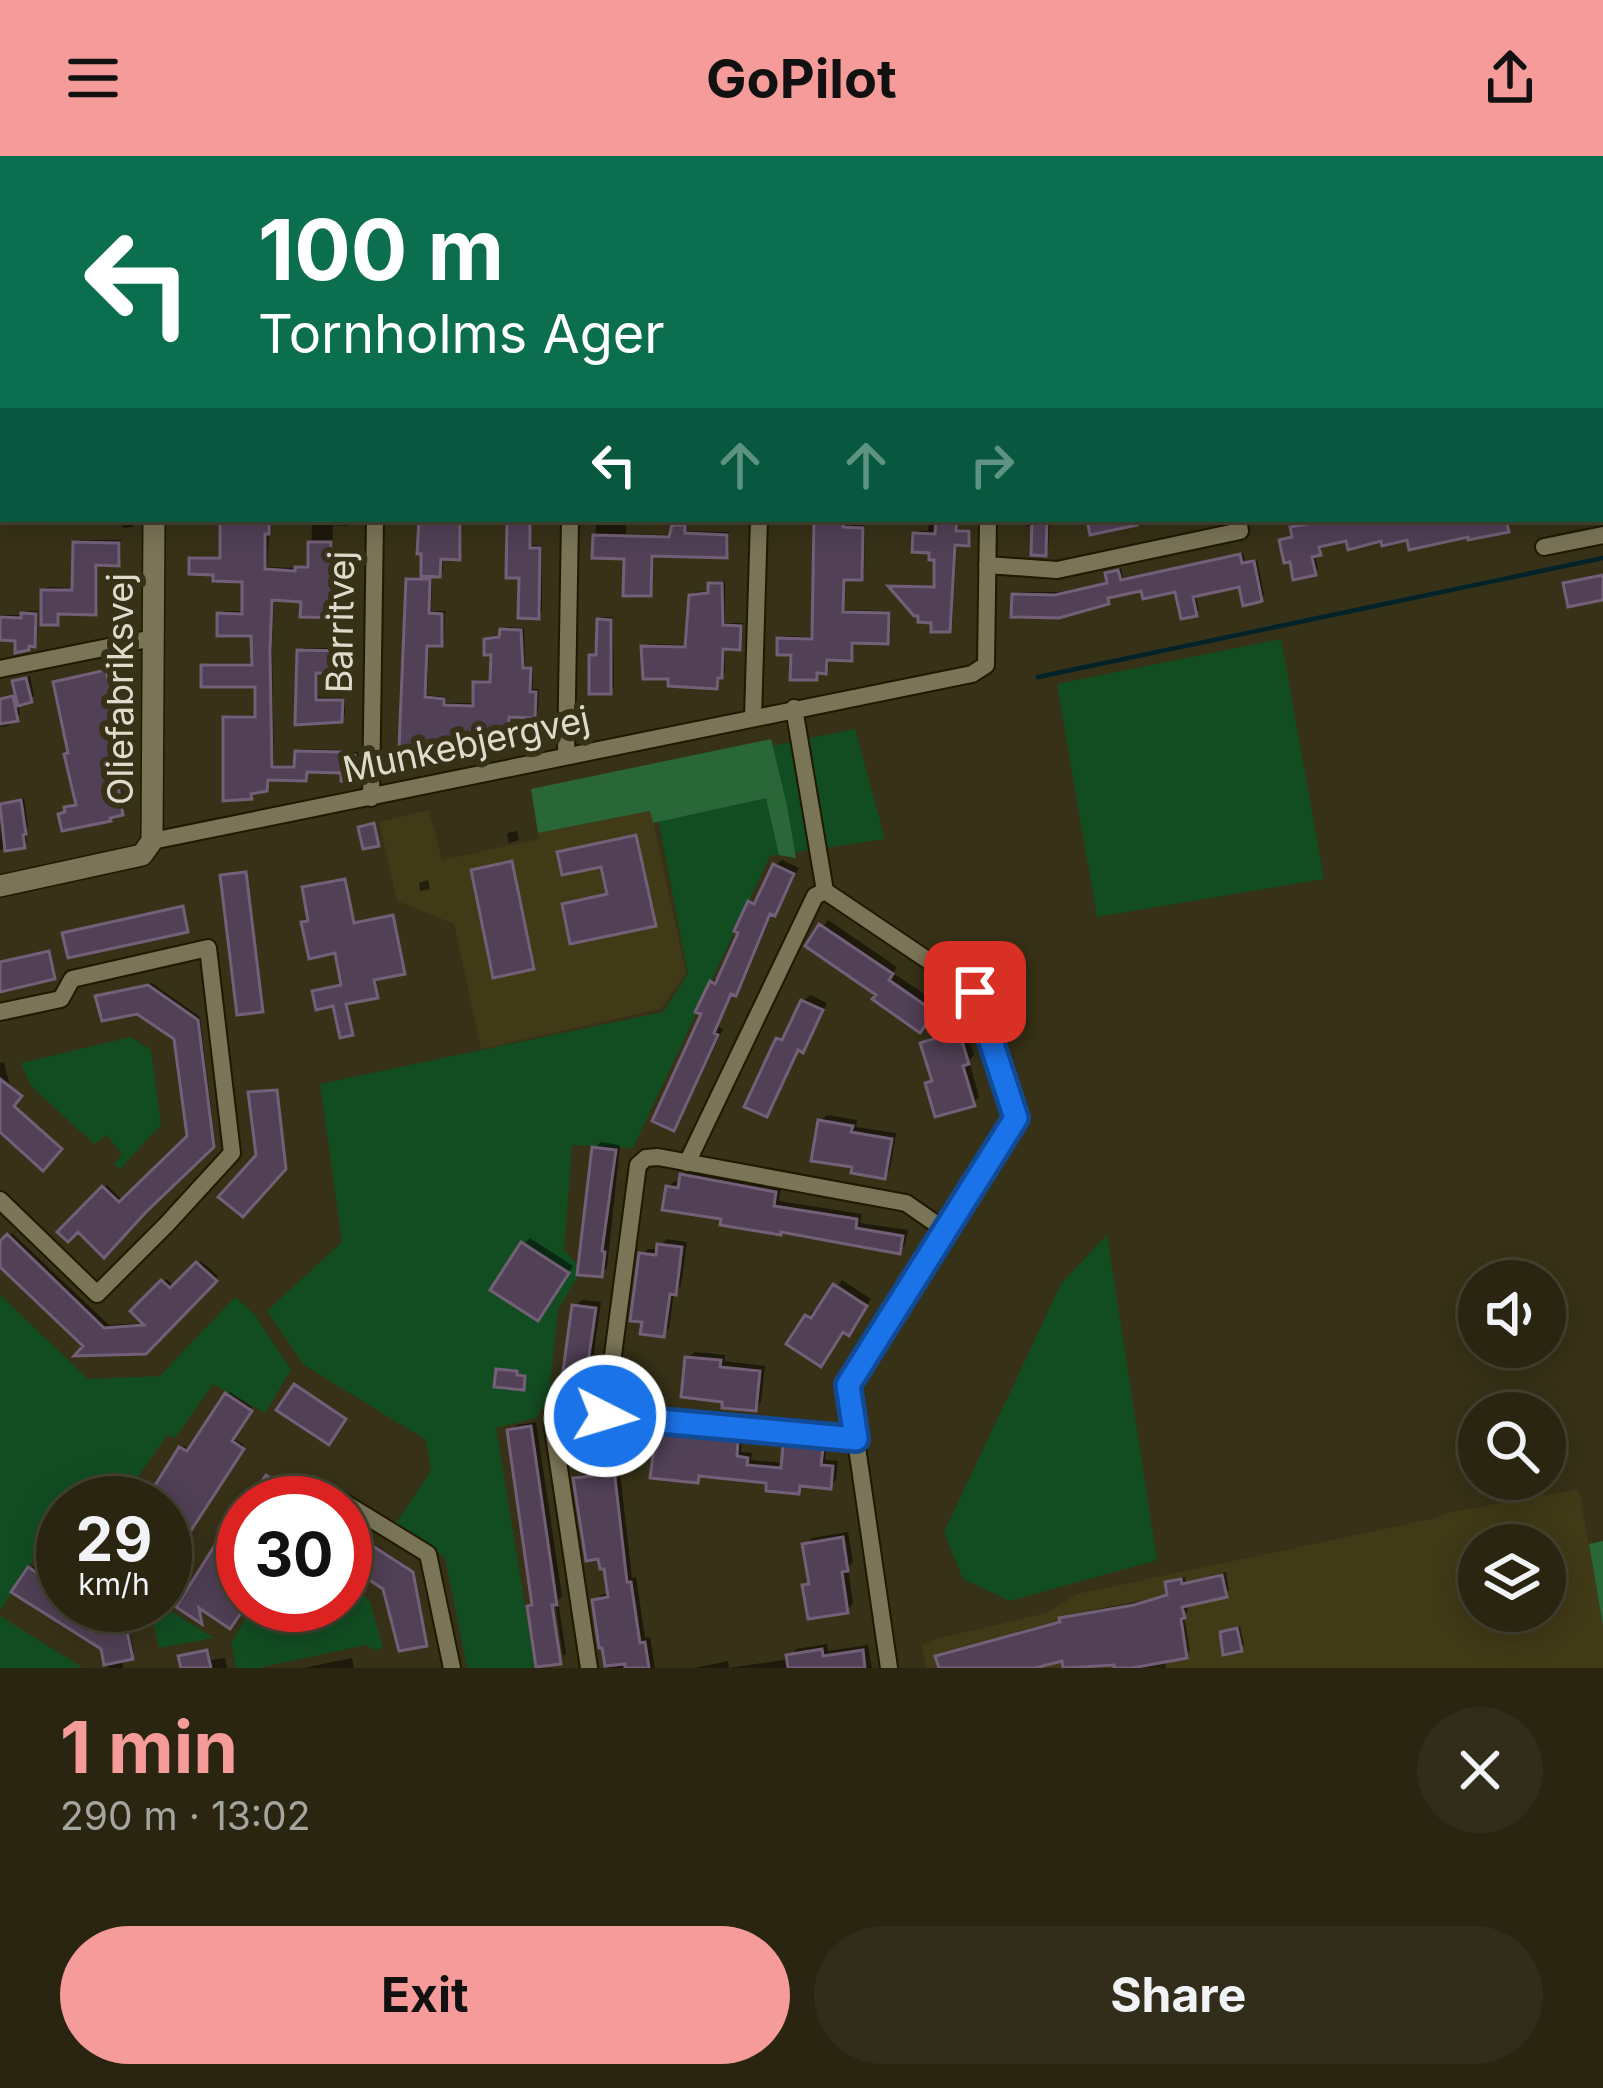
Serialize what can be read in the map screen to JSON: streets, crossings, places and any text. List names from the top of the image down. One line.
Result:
{"streets":{"street":["Barritvej","Oliefabriksvej","Munkebjergvej"]},"crossings":[["Barritvej","Munkebjergvej"],["Oliefabriksvej","Munkebjergvej"]],"page":{"header":"GoPilot","turn":["100 m","Tornholms Ager"],"speed":"29 km/h","limit":"30","heading":["1 min","290 m · 13:02"],"buttons":["Exit","Share"]}}
